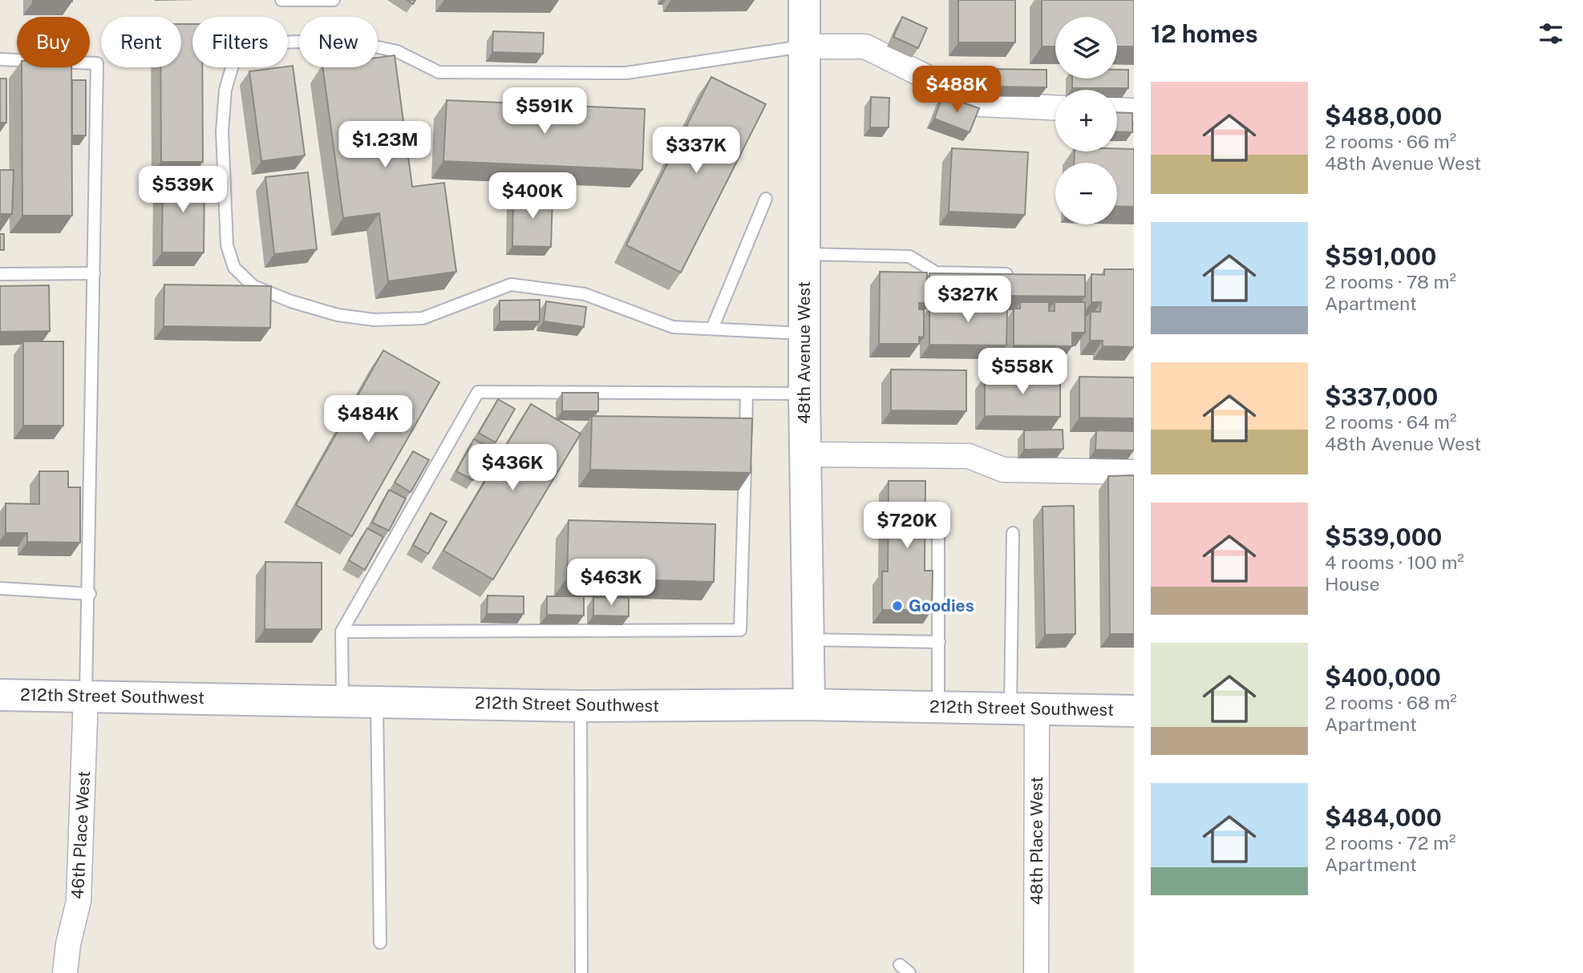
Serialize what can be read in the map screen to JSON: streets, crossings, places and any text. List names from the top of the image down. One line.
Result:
{"streets":{"main road":["48th Avenue West","212th Street Southwest"],"street":["46th Place West","48th Place West"]},"crossings":[["48th Avenue West","212th Street Southwest"],["212th Street Southwest","46th Place West"],["212th Street Southwest","48th Place West"]],"places":["Goodies"],"page":{"heading":"12 homes","map_buttons":["+","−"],"chip":["Buy","Rent","Filters","New"],"price":["$488K","$591K","$1.23M","$337K","$539K","$400K","$327K","$558K","$484K","$436K","$720K","$463K"],"list":[{"name":"$488,000","note":"2 rooms · 66 m² · 48th Avenue West"},{"name":"$591,000","note":"2 rooms · 78 m² · Apartment"},{"name":"$337,000","note":"2 rooms · 64 m² · 48th Avenue West"},{"name":"$539,000","note":"4 rooms · 100 m² · House"},{"name":"$400,000","note":"2 rooms · 68 m² · Apartment"},{"name":"$484,000","note":"2 rooms · 72 m² · Apartment"}]}}
